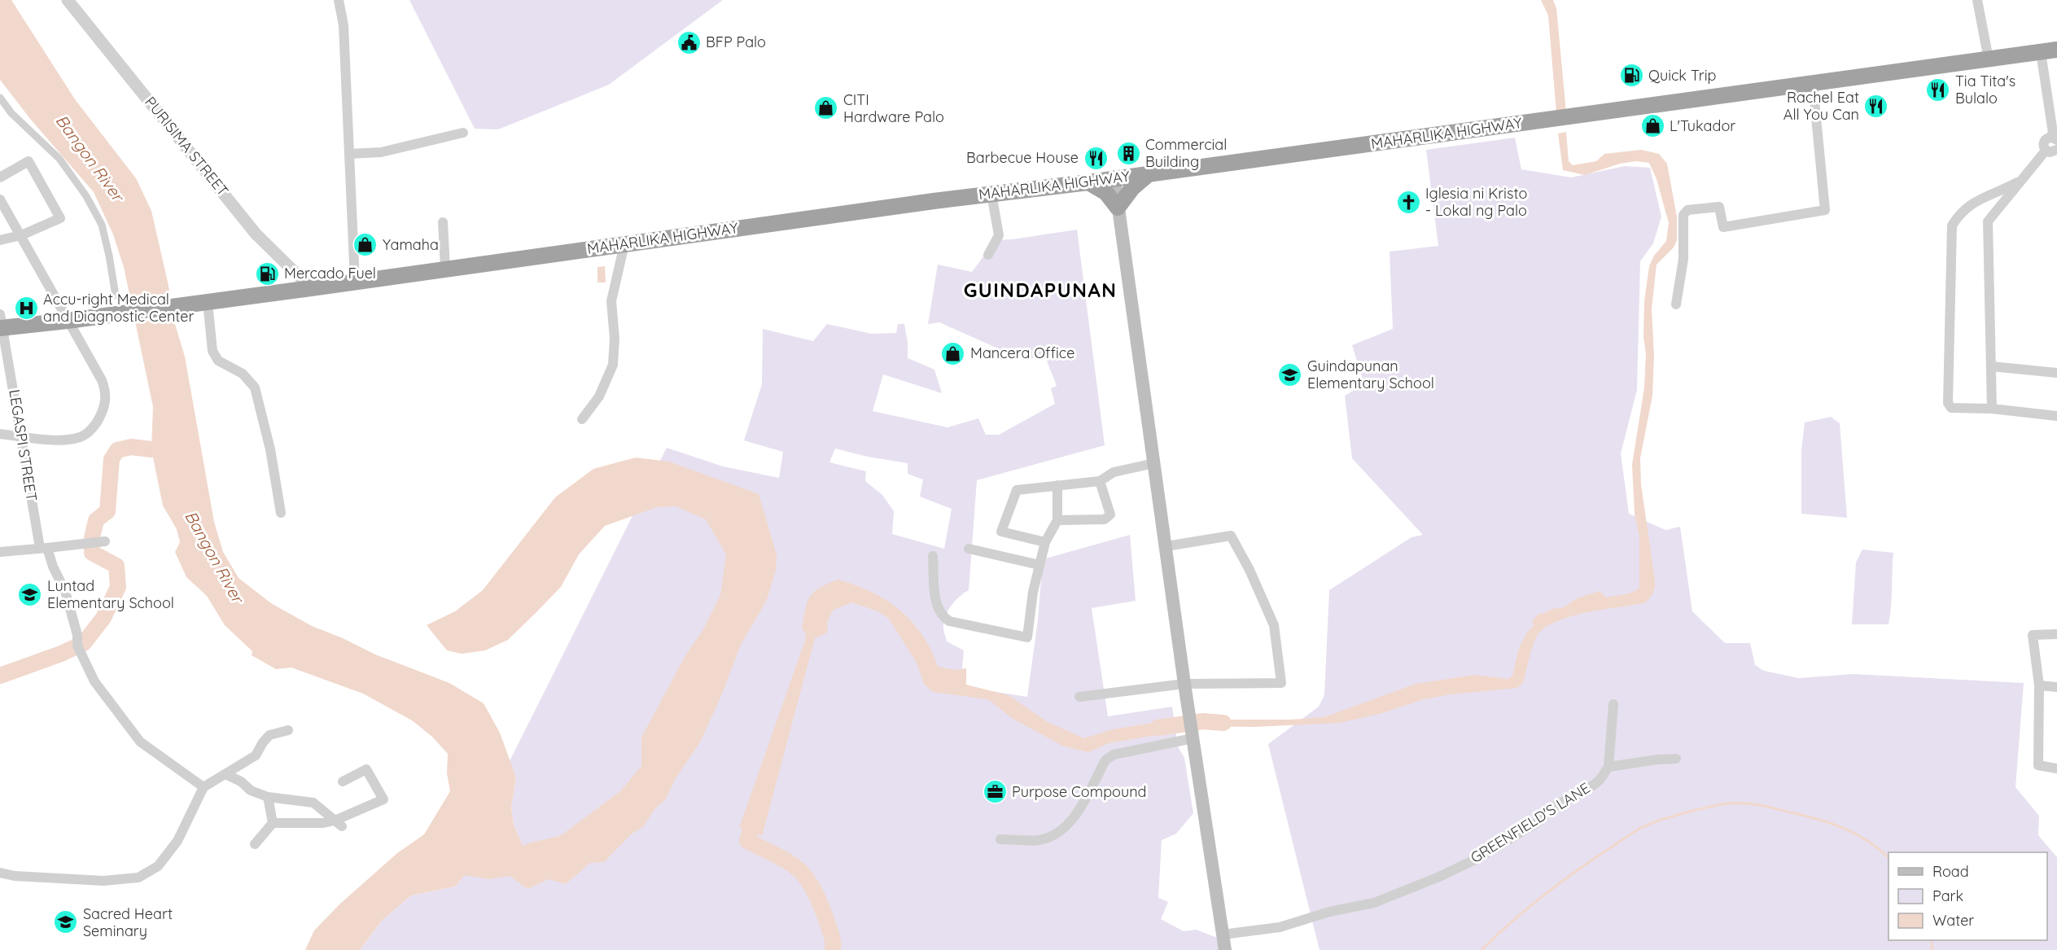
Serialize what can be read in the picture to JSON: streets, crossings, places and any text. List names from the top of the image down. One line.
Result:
{"streets":{"highway":["MAHARLIKA HIGHWAY"],"street":["PURISIMA STREET","LEGASPI STREET","GREENFIELD'S LANE"]},"crossings":[["MAHARLIKA HIGHWAY","PURISIMA STREET"],["MAHARLIKA HIGHWAY","LEGASPI STREET"]],"districts":["GUINDAPUNAN"],"water":["Bangon River"],"places":{"public building":["BFP Palo"],"fuel station":["Quick Trip","Mercado Fuel"],"restaurant":["Tia Tita's Bulalo","Rachel Eat All You Can","Barbecue House"],"shop":["CITI Hardware Palo","L'Tukador","Yamaha","Mancera Office"],"building":["Commercial Building"],"church":["Iglesia ni Kristo - Lokal ng Palo"],"hospital":["Accu-right Medical and Diagnostic Center"],"school or university":["Guindapunan Elementary School","Luntad Elementary School","Sacred Heart Seminary"],"office":["Purpose Compound"]},"legend":["Road","Park","Water"]}
